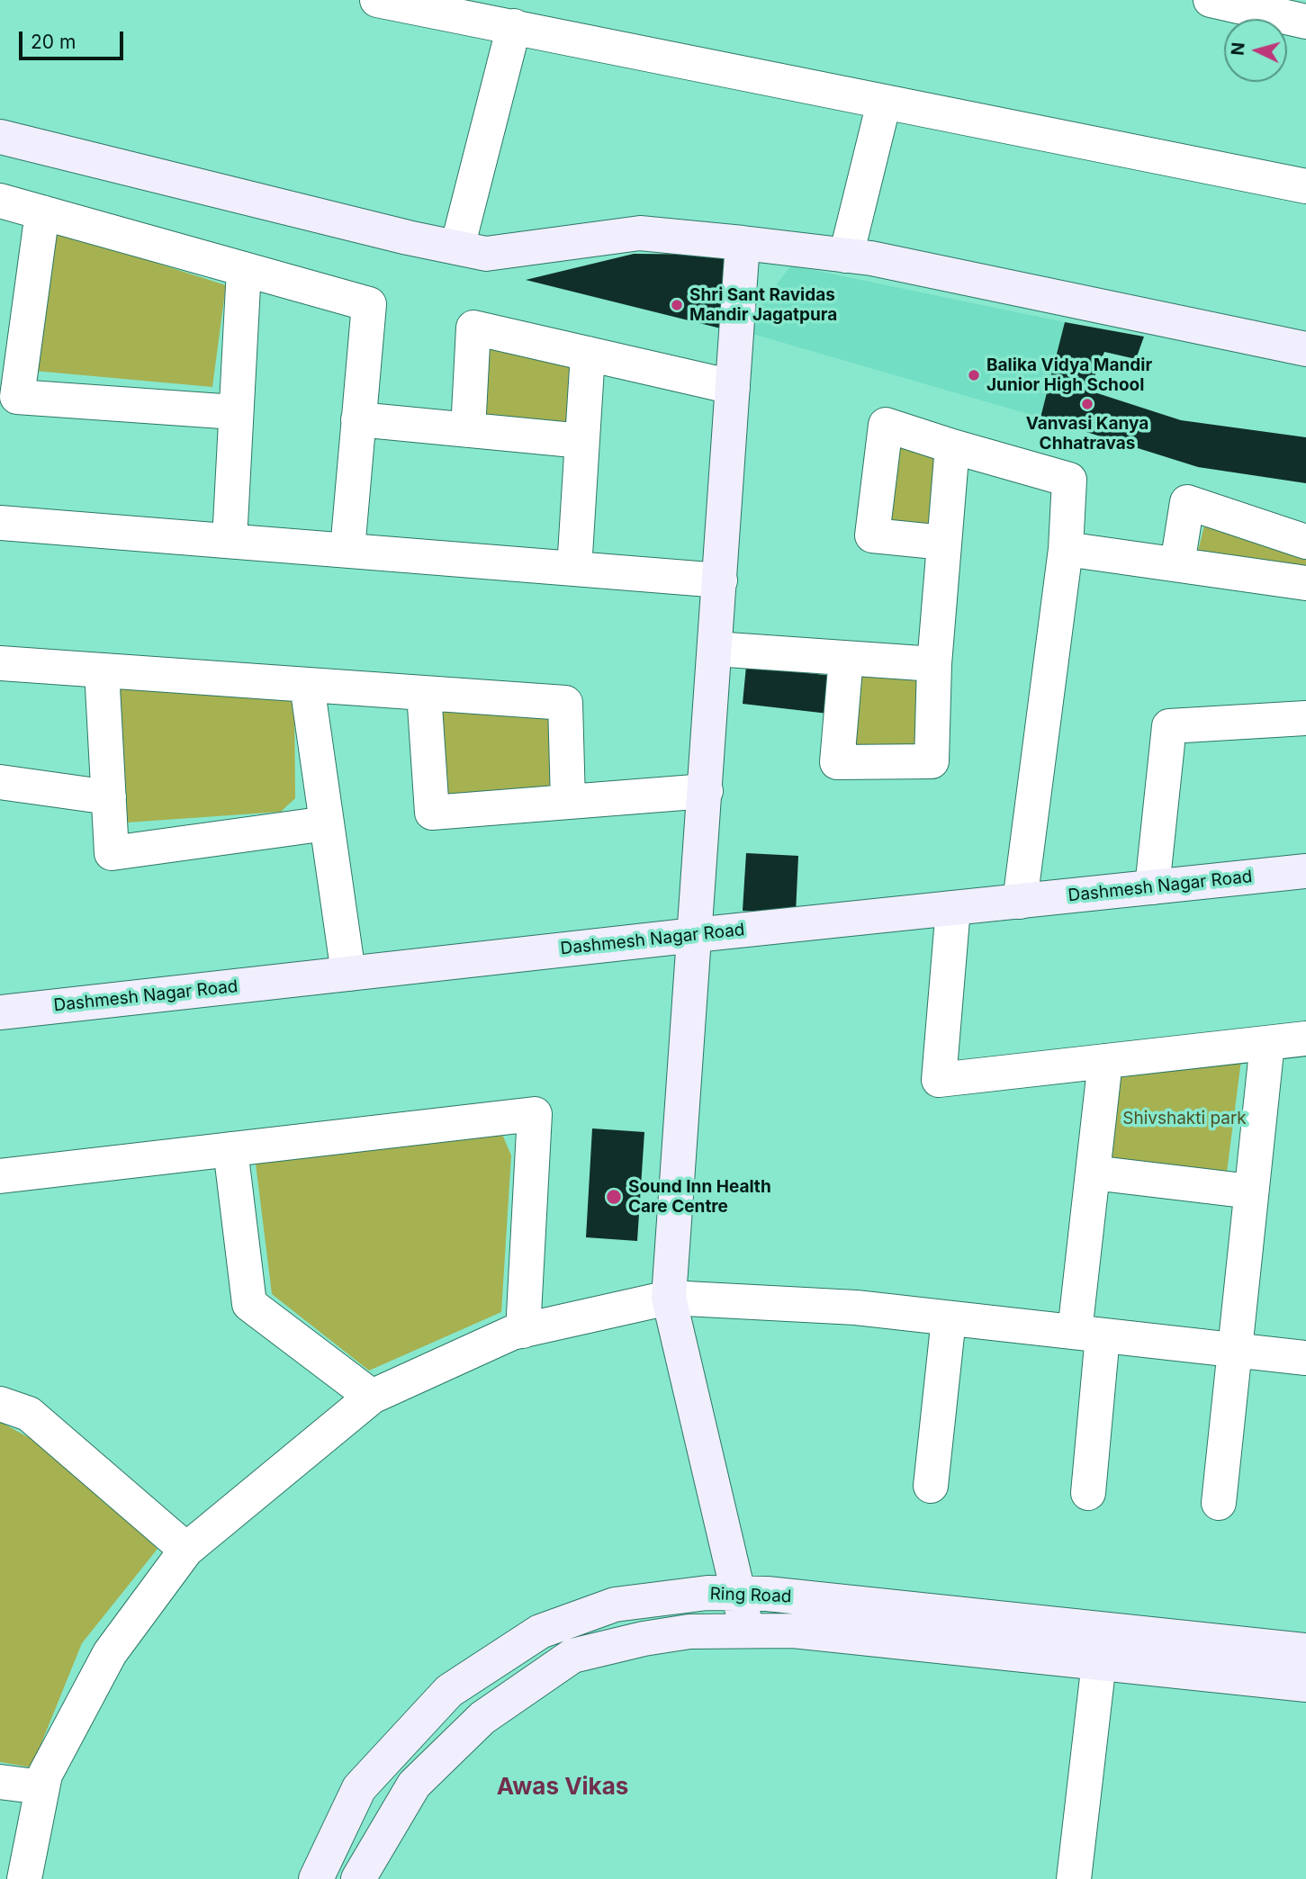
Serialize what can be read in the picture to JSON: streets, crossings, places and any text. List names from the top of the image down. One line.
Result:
{"streets":{"street":["Dashmesh Nagar Road","Ring Road"]},"districts":["Awas Vikas"],"parks":["Shivshakti park"],"places":["Shri Sant Ravidas Mandir Jagatpura","Balika Vidya Mandir Junior High School","Vanvasi Kanya Chhatravas","Sound Inn Health Care Centre"],"scale_bar":"20 m","north":"left"}
